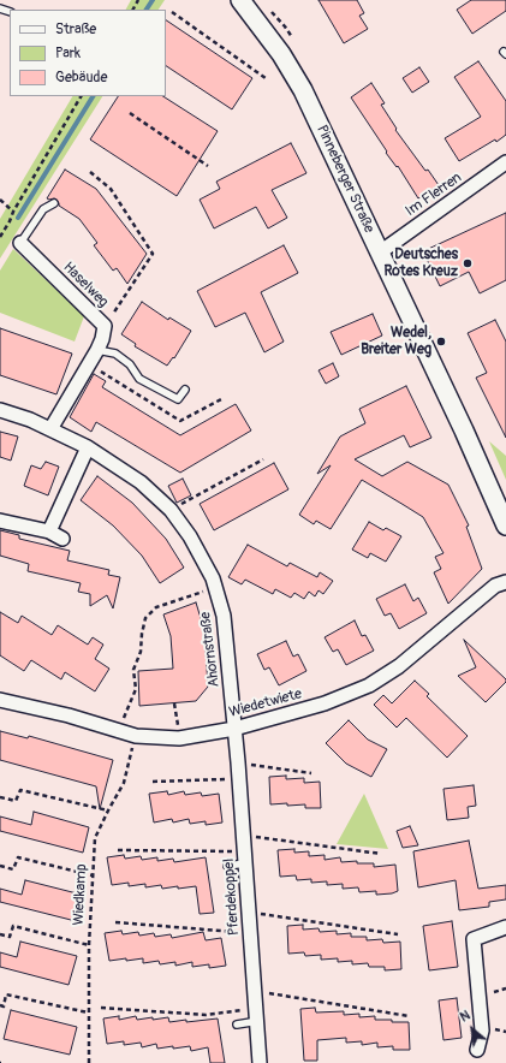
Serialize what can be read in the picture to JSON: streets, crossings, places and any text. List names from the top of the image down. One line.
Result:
{"streets":{"main road":["Pinneberger Straße"],"street":["Im Flerren","Haselweg","Ahornstraße","Wiedetwiete","Pferdekoppel"],"path":["Wiedkamp"]},"crossings":[["Pinneberger Straße","Im Flerren"],["Haselweg","Ahornstraße"],["Ahornstraße","Wiedetwiete"],["Ahornstraße","Pferdekoppel"],["Wiedetwiete","Wiedkamp"],["Wiedetwiete","Pferdekoppel"]],"places":["Deutsches Rotes Kreuz","Wedel, Breiter Weg"],"legend":["Straße","Park","Gebäude"],"north":"top left"}
